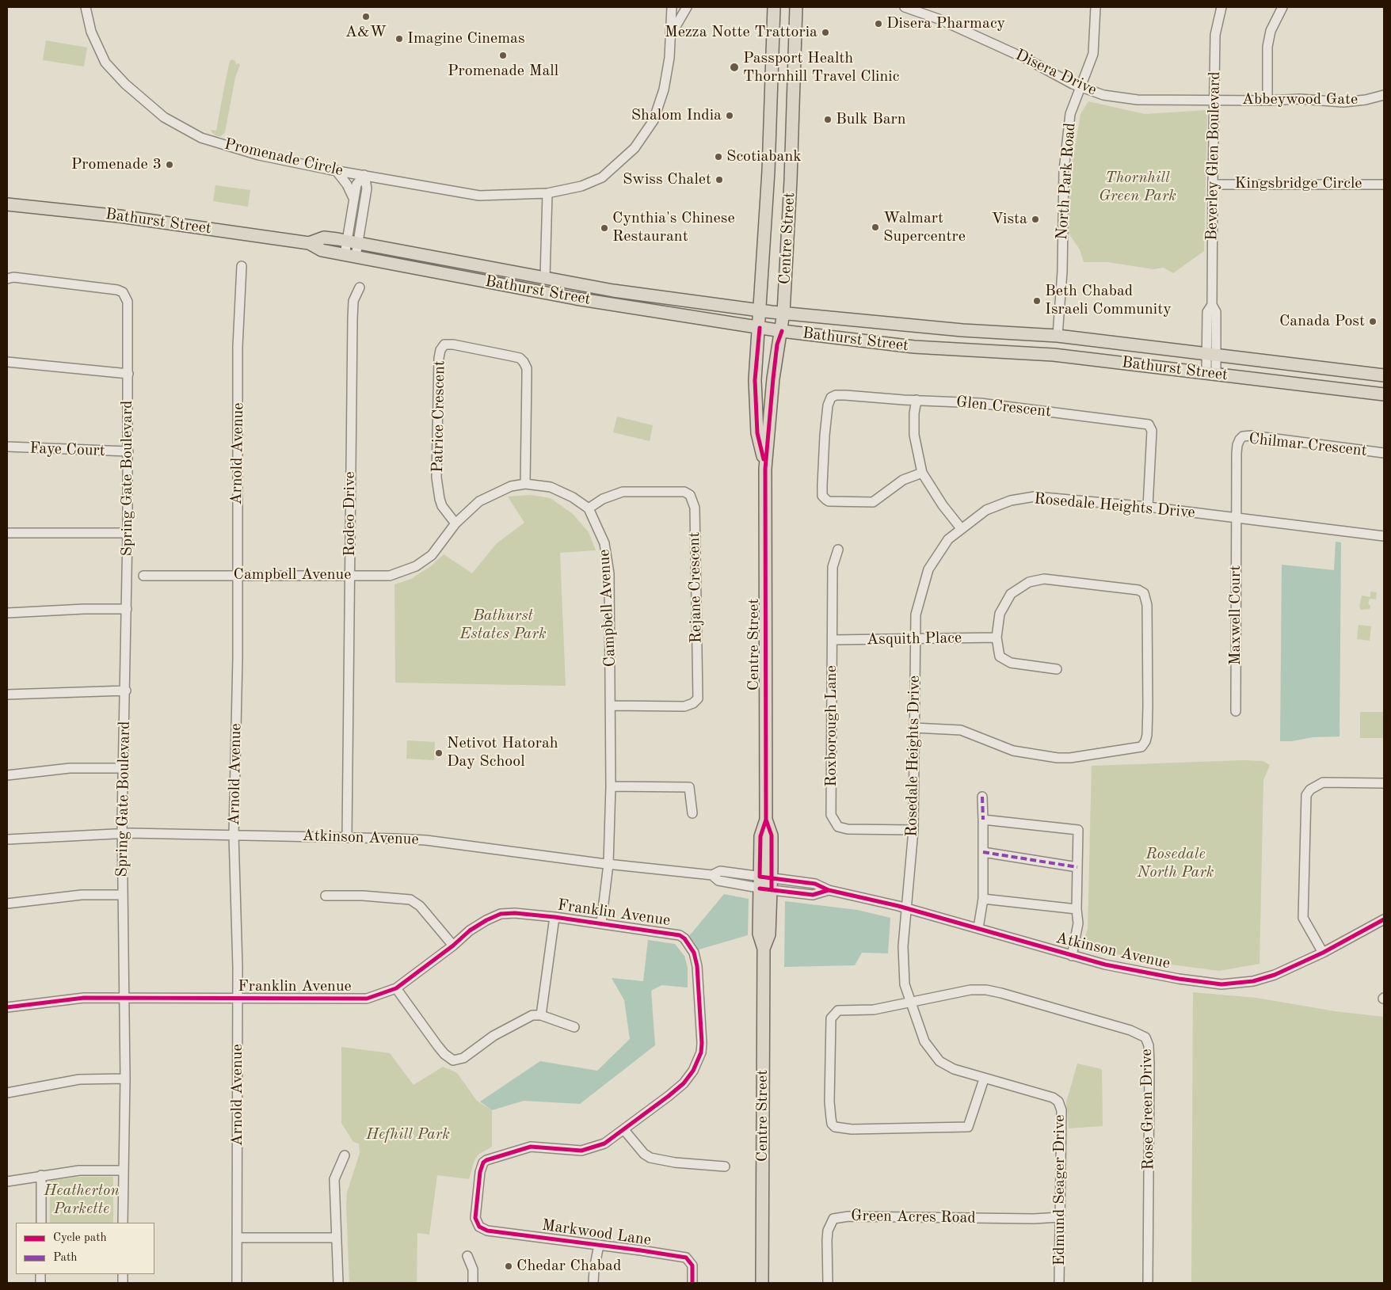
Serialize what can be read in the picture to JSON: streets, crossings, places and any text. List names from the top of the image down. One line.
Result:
{"streets":{"main road":["Bathurst Street","Centre Street"],"street":["Disera Drive","Abbeywood Gate","Beverley Glen Boulevard","Promenade Circle","North Park Road","Kingsbridge Circle","Glen Crescent","Patrice Crescent","Chilmar Crescent","Faye Court","Arnold Avenue","Spring Gate Boulevard","Rosedale Heights Drive","Rodeo Drive","Campbell Avenue","Rejane Crescent","Maxwell Court","Asquith Place","Roxborough Lane","Atkinson Avenue","Franklin Avenue","Rose Green Drive","Edmund Seager Drive","Green Acres Road","Markwood Lane"]},"crossings":[["Disera Drive","Abbeywood Gate"],["Disera Drive","Beverley Glen Boulevard"],["Disera Drive","North Park Road"],["Abbeywood Gate","Beverley Glen Boulevard"],["Beverley Glen Boulevard","Kingsbridge Circle"],["Beverley Glen Boulevard","Bathurst Street"],["North Park Road","Bathurst Street"],["Bathurst Street","Centre Street"],["Centre Street","Atkinson Avenue"],["Glen Crescent","Rosedale Heights Drive"],["Patrice Crescent","Campbell Avenue"],["Chilmar Crescent","Rosedale Heights Drive"],["Chilmar Crescent","Maxwell Court"],["Faye Court","Spring Gate Boulevard"],["Arnold Avenue","Campbell Avenue"],["Arnold Avenue","Atkinson Avenue"],["Arnold Avenue","Franklin Avenue"],["Spring Gate Boulevard","Atkinson Avenue"],["Spring Gate Boulevard","Franklin Avenue"],["Rosedale Heights Drive","Maxwell Court"],["Rosedale Heights Drive","Asquith Place"],["Rosedale Heights Drive","Roxborough Lane"],["Rosedale Heights Drive","Atkinson Avenue"],["Rosedale Heights Drive","Edmund Seager Drive"],["Rodeo Drive","Campbell Avenue"],["Rodeo Drive","Atkinson Avenue"],["Campbell Avenue","Rejane Crescent"],["Campbell Avenue","Atkinson Avenue"],["Campbell Avenue","Franklin Avenue"],["Asquith Place","Roxborough Lane"],["Atkinson Avenue","Edmund Seager Drive"],["Franklin Avenue","Markwood Lane"],["Rose Green Drive","Edmund Seager Drive"],["Edmund Seager Drive","Green Acres Road"]],"parks":["Thornhill Green Park","Bathurst Estates Park","Rosedale North Park","Hefhill Park","Heatherton Parkette"],"places":["A&W","Disera Pharmacy","Mezza Notte Trattoria","Imagine Cinemas","Promenade Mall","Passport Health Thornhill Travel Clinic","Shalom India","Bulk Barn","Scotiabank","Promenade 3","Swiss Chalet","Vista","Walmart Supercentre","Cynthia's Chinese Restaurant","Beth Chabad Israeli Community","Canada Post","Netivot Hatorah Day School","Chedar Chabad"],"legend":["Cycle path","Path"]}
